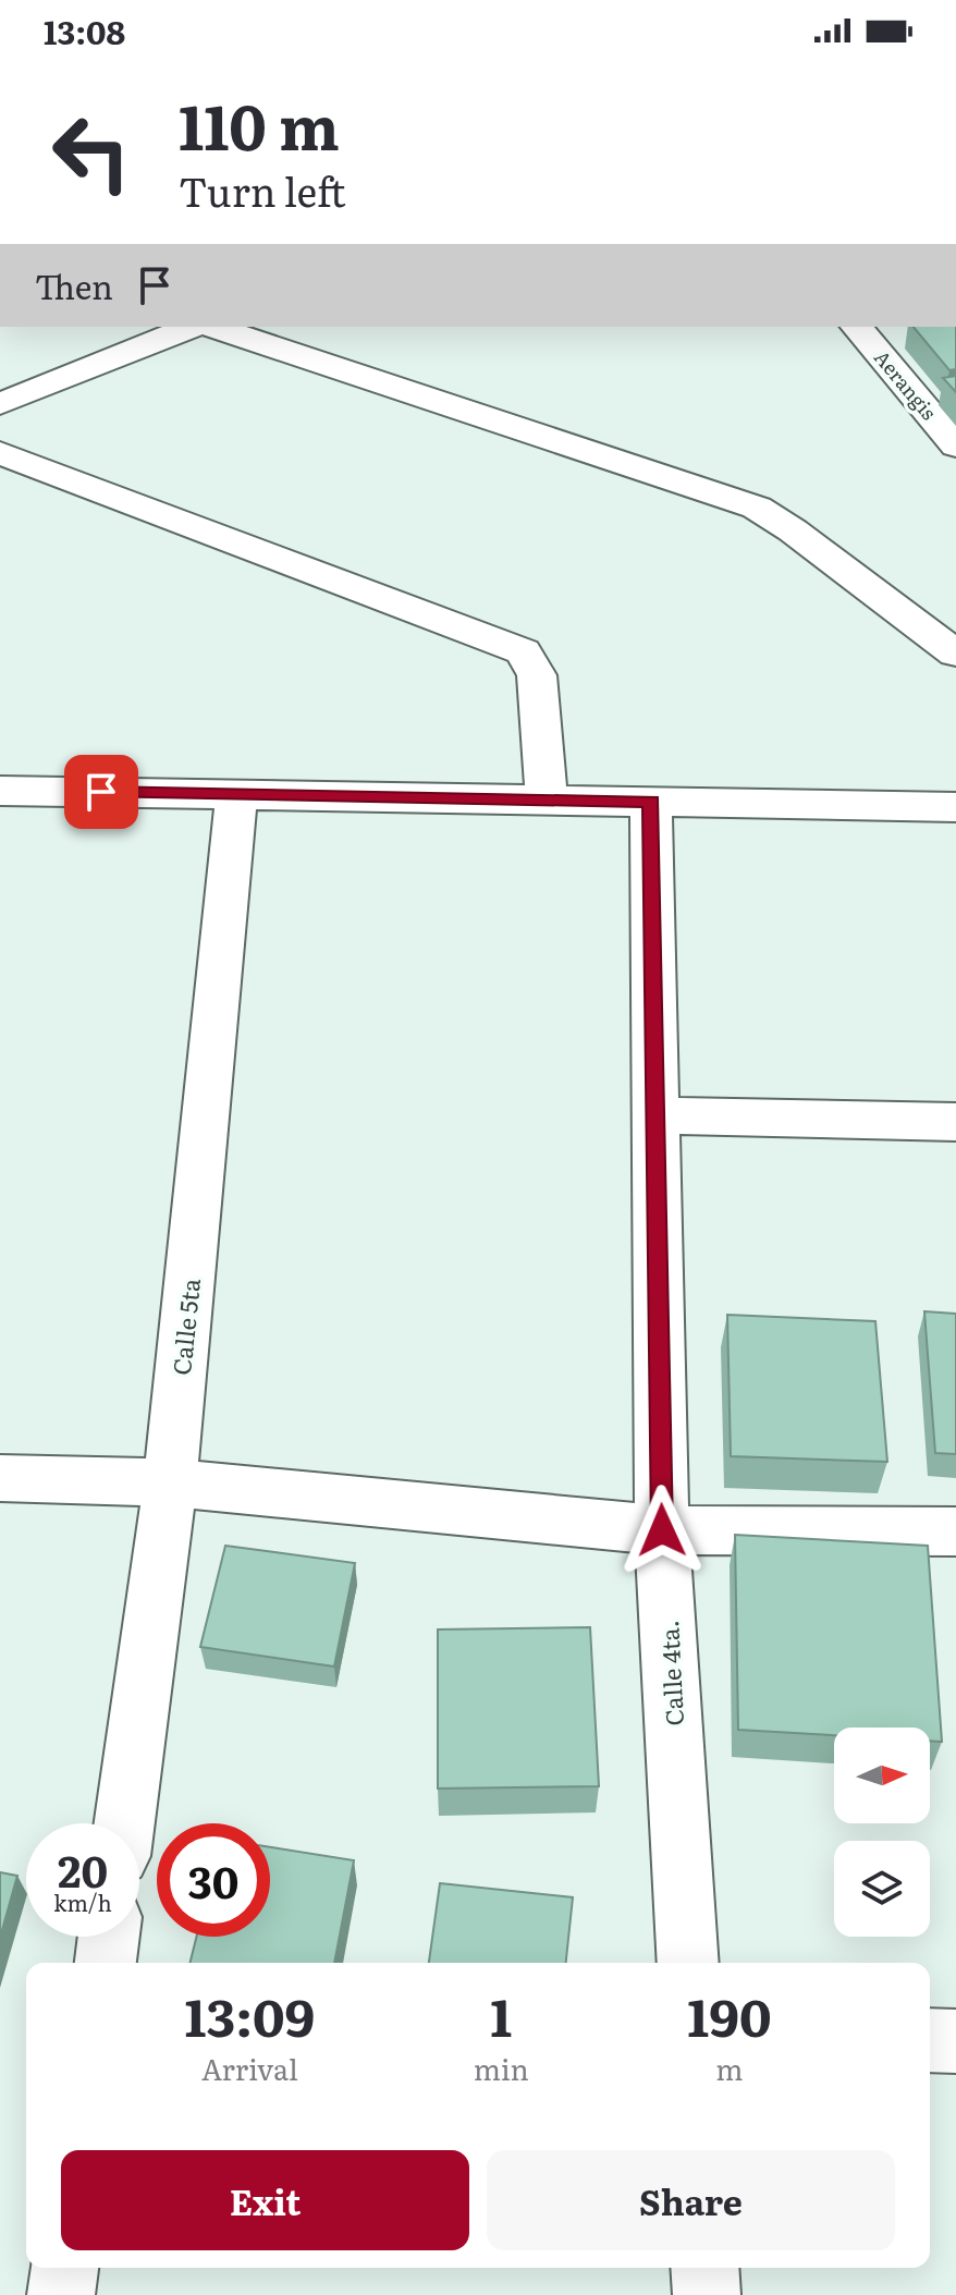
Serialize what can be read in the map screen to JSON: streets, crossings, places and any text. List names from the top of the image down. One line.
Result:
{"streets":{"street":["Aerangis","Calle 5ta","Calle 4ta."]},"north":"right","page":{"status":"13:08","turn":["110 m","Turn left"],"then":"Then","speed":"20 km/h","limit":"30","eta":["13:09","Arrival","1","min","190","m"],"buttons":["Exit","Share"]}}
